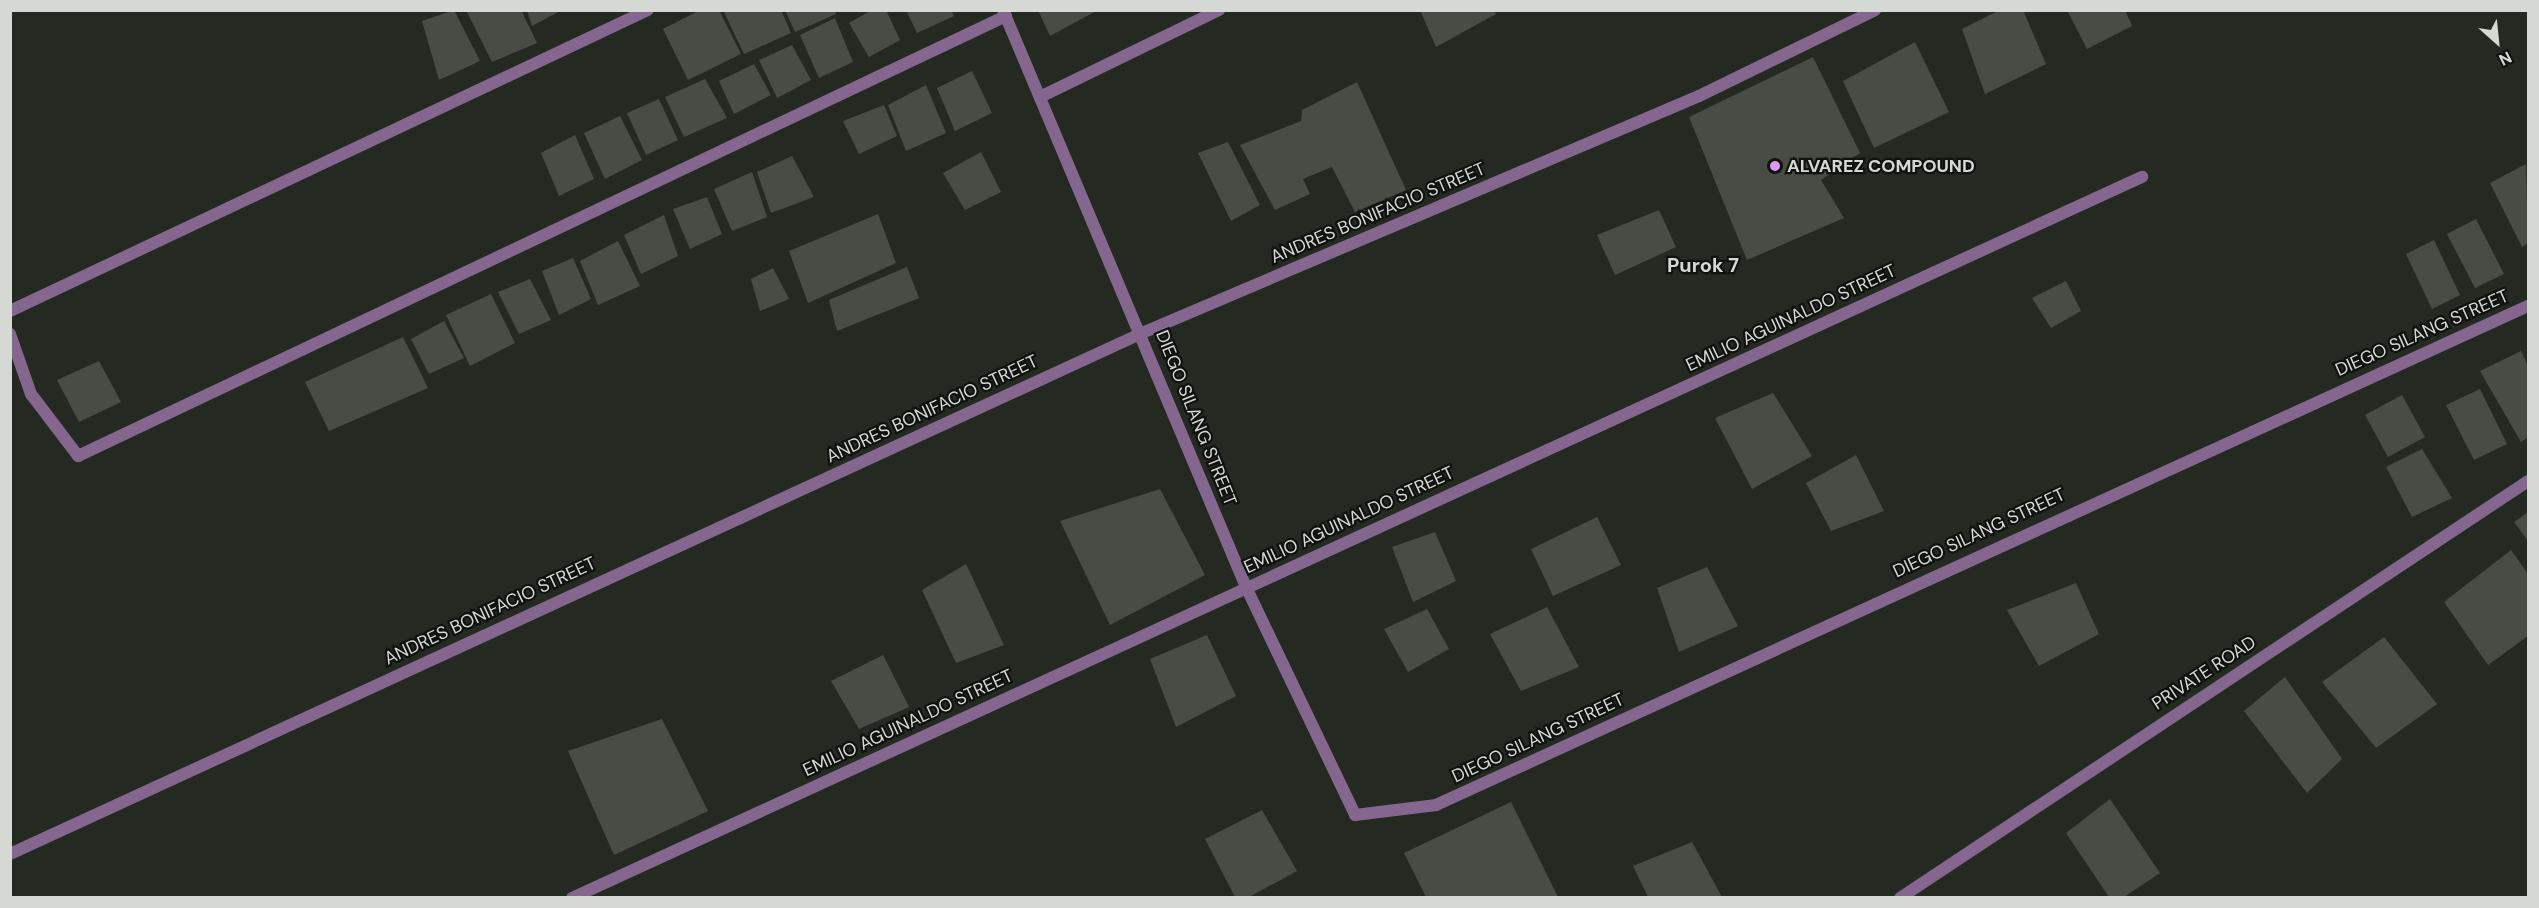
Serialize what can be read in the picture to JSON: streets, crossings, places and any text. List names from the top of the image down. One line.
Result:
{"streets":{"street":["ANDRES BONIFACIO STREET","EMILIO AGUINALDO STREET","DIEGO SILANG STREET","PRIVATE ROAD"]},"crossings":[["ANDRES BONIFACIO STREET","DIEGO SILANG STREET"],["EMILIO AGUINALDO STREET","DIEGO SILANG STREET"]],"districts":["Purok 7"],"places":["ALVAREZ COMPOUND"],"north":"bottom right"}
